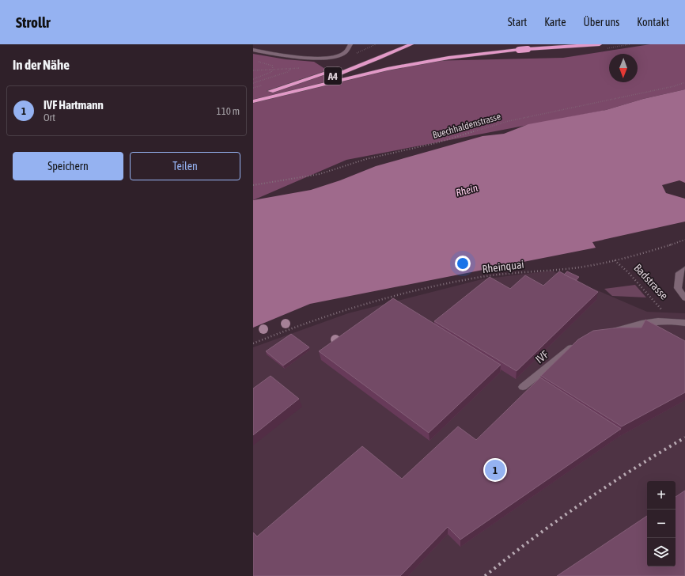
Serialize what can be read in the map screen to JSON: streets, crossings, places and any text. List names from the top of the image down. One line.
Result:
{"streets":{"highway":["A4"],"street":["Badstrasse","IVF"],"path":["Buechhaldenstrasse","Rheinquai"]},"crossings":[["Rheinquai","Badstrasse"]],"water":["Rhein"],"north":"bottom","page":{"header":"Strollr","nav":["Start","Karte","Über uns","Kontakt"],"heading":"In der Nähe","list":[{"mark":"1","name":"IVF Hartmann","note":"Ort","value":"110 m"}],"buttons":["Speichern","Teilen"],"pins":"1","map_buttons":["+","−"]}}
